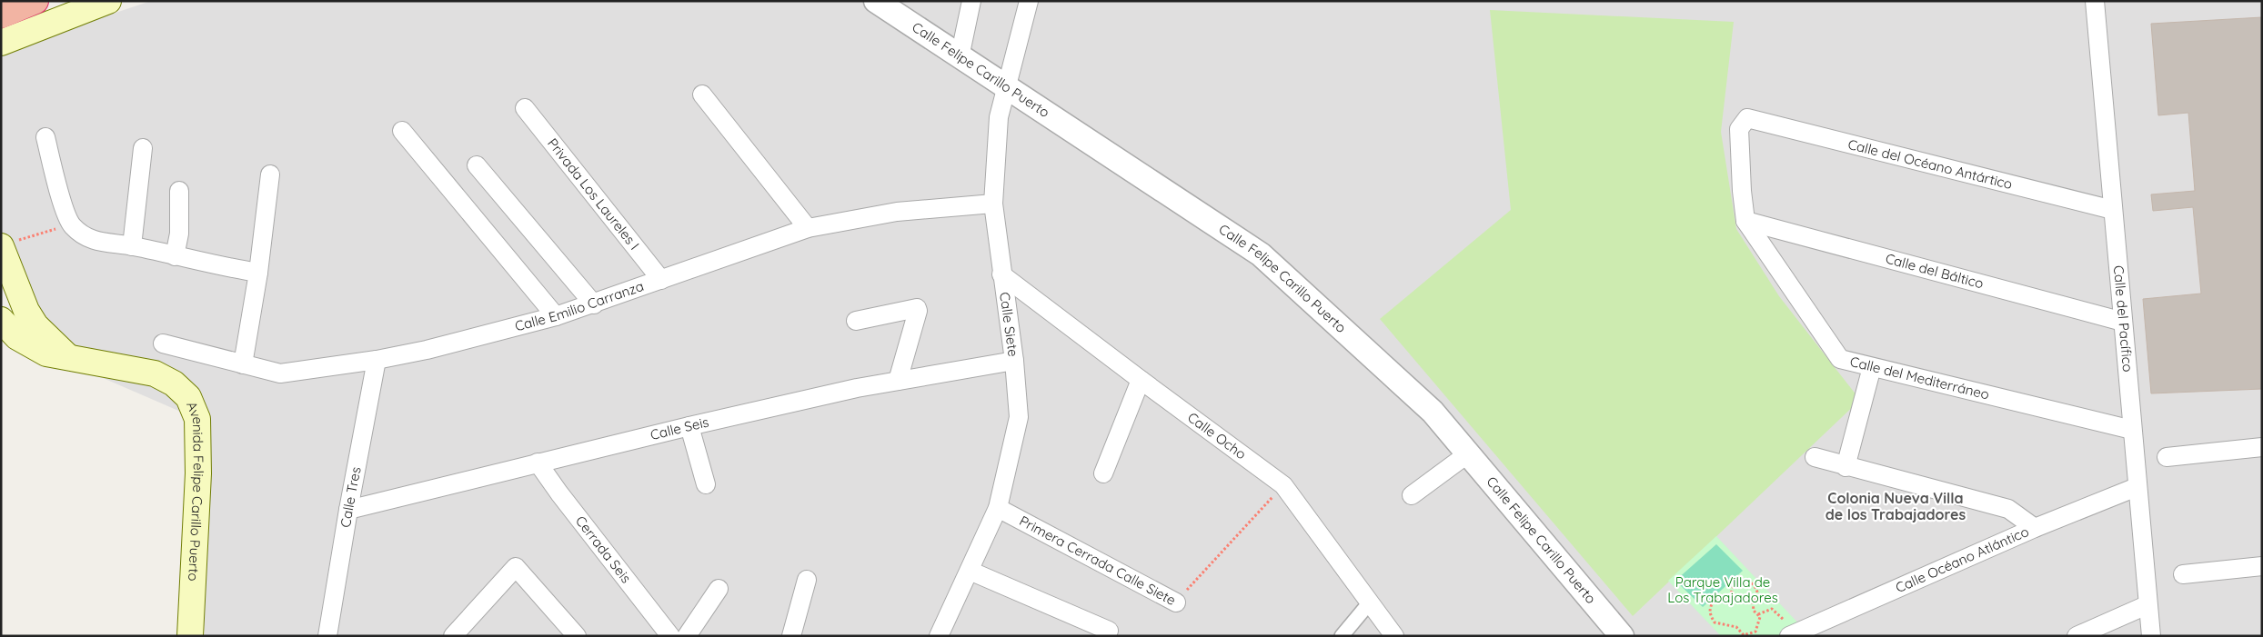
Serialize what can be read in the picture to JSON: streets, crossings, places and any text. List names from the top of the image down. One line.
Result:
{"streets":{"main road":["Avenida Felipe Carillo Puerto"],"street":["Calle Felipe Carillo Puerto","Calle del Océano Antártico","Privada Los Laureles I","Calle del Báltico","Calle Emilio Carranza","Calle del Pacífico","Calle Siete","Calle del Mediterráneo","Calle Seis","Calle Ocho","Calle Tres","Cerrada Seis","Primera Cerrada Calle Siete","Calle Océano Atlántico"]},"crossings":[["Calle Felipe Carillo Puerto","Calle Siete"],["Calle del Océano Antártico","Calle del Pacífico"],["Calle del Océano Antártico","Calle del Mediterráneo"],["Privada Los Laureles I","Calle Emilio Carranza"],["Calle del Báltico","Calle del Pacífico"],["Calle del Báltico","Calle del Mediterráneo"],["Calle Emilio Carranza","Calle Siete"],["Calle Emilio Carranza","Calle Tres"],["Calle del Pacífico","Calle del Mediterráneo"],["Calle del Pacífico","Calle Océano Atlántico"],["Calle Siete","Calle Seis"],["Calle Siete","Calle Ocho"],["Calle Siete","Primera Cerrada Calle Siete"],["Calle Seis","Calle Tres"],["Calle Seis","Cerrada Seis"],["Calle Ocho","Primera Cerrada Calle Siete"]],"districts":["Colonia Nueva Villa de los Trabajadores"],"parks":["Parque Villa de Los Trabajadores"]}
